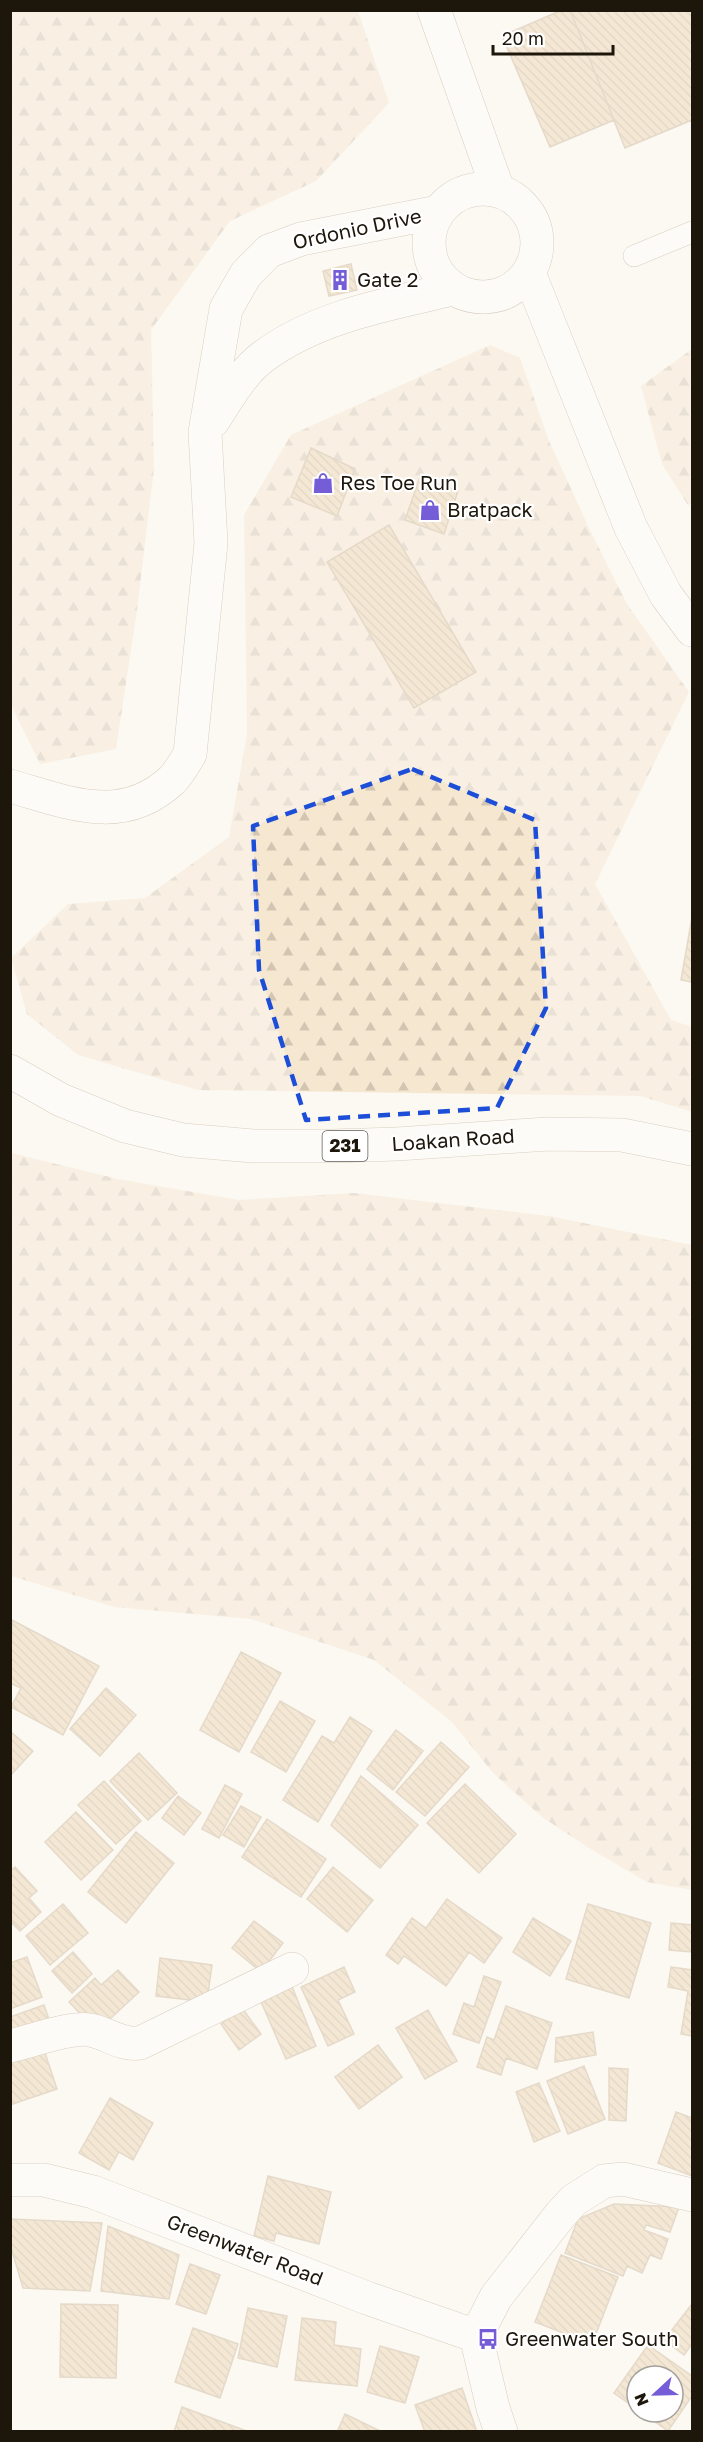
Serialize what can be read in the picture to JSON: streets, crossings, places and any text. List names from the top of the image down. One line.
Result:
{"streets":{"street":["Ordonio Drive","Loakan Road","231","Greenwater Road"]},"places":{"building":["Gate 2"],"shop":["Res Toe Run","Bratpack"],"bus stop":["Greenwater South"]},"scale_bar":"20 m","north":"left"}
